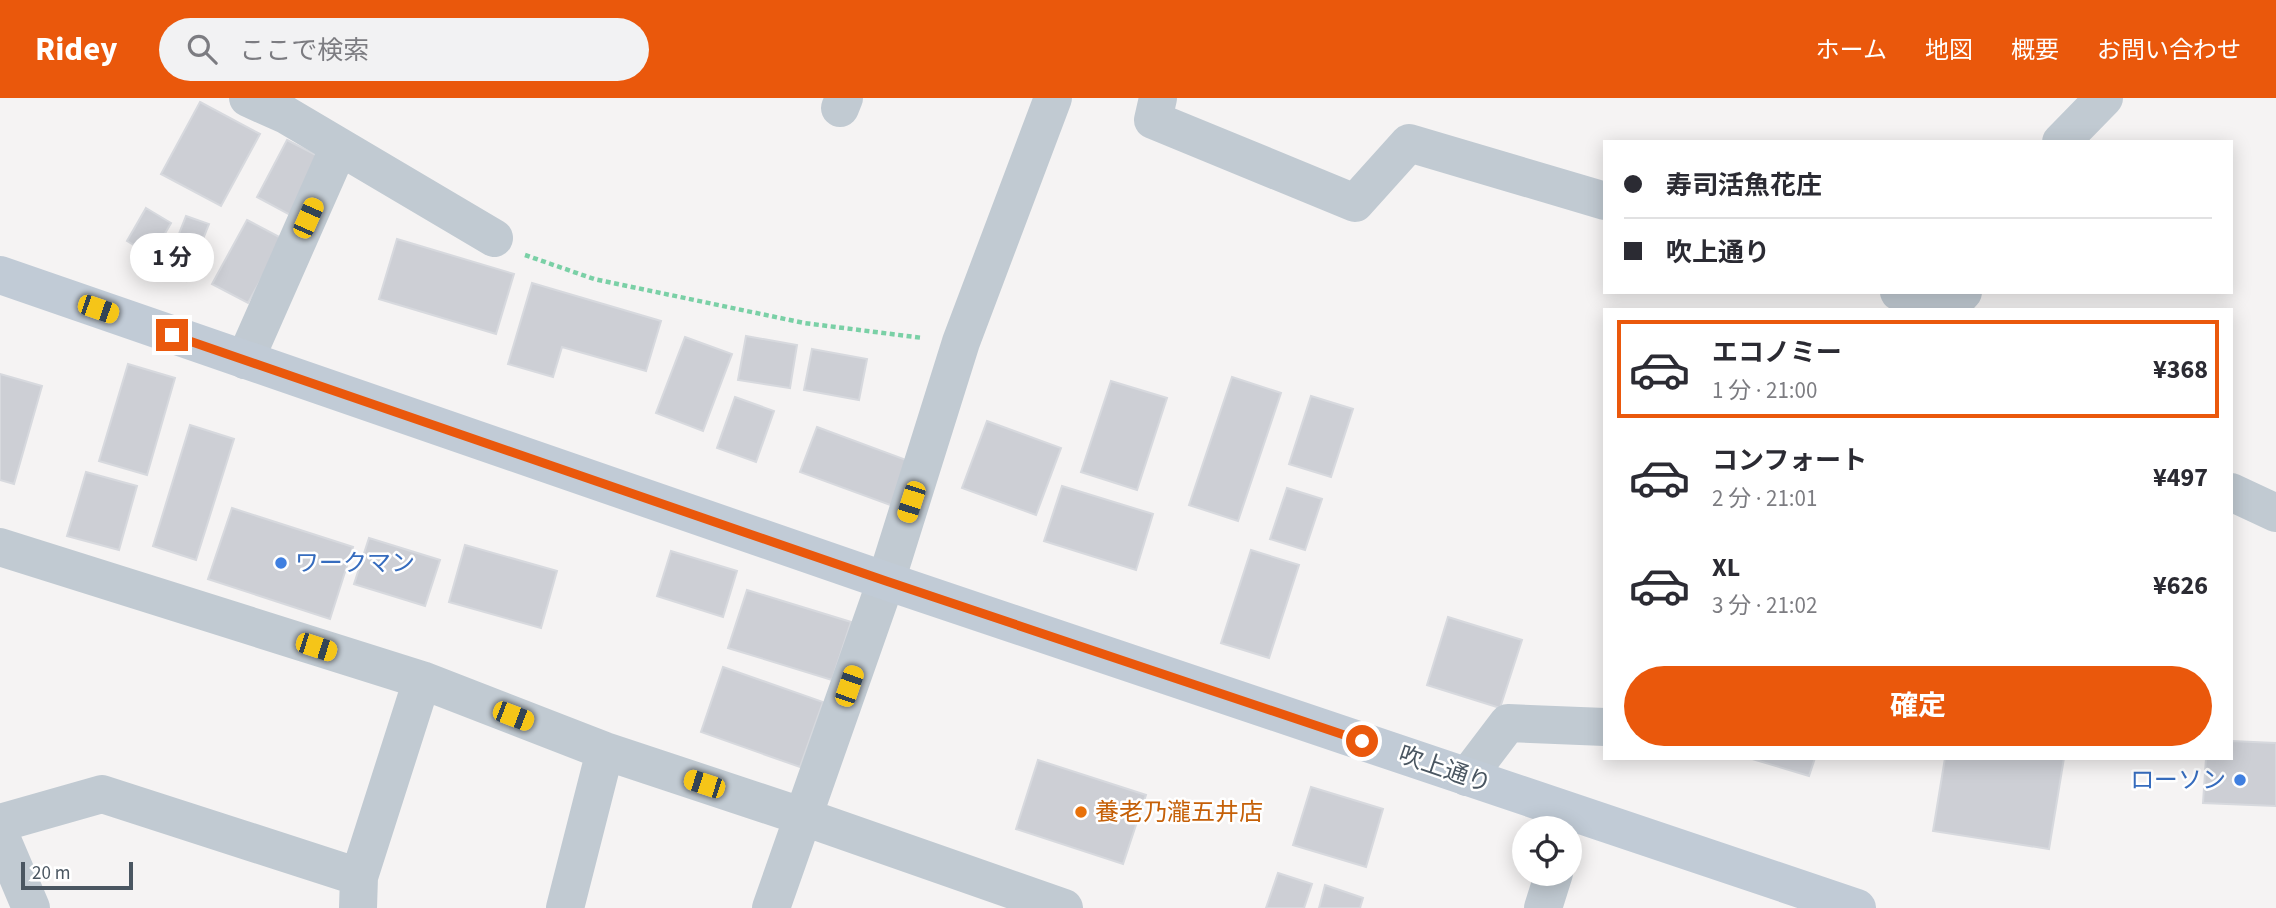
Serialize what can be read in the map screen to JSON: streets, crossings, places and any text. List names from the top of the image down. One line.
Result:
{"streets":{"street":["吹上通り"]},"places":["ワークマン","ローソン","養老乃瀧五井店"],"scale_bar":"20 m","page":{"header":"Ridey","search":"ここで検索","nav":["ホーム","地図","概要","お問い合わせ"],"banner":["寿司活魚花庄","吹上通り"],"bubble":"1 分","list":[{"name":"エコノミー","note":"1 分 · 21:00","value":"¥368"},{"name":"コンフォート","note":"2 分 · 21:01","value":"¥497"},{"name":"XL","note":"3 分 · 21:02","value":"¥626"}],"buttons":"確定","scale":"20 m"}}
